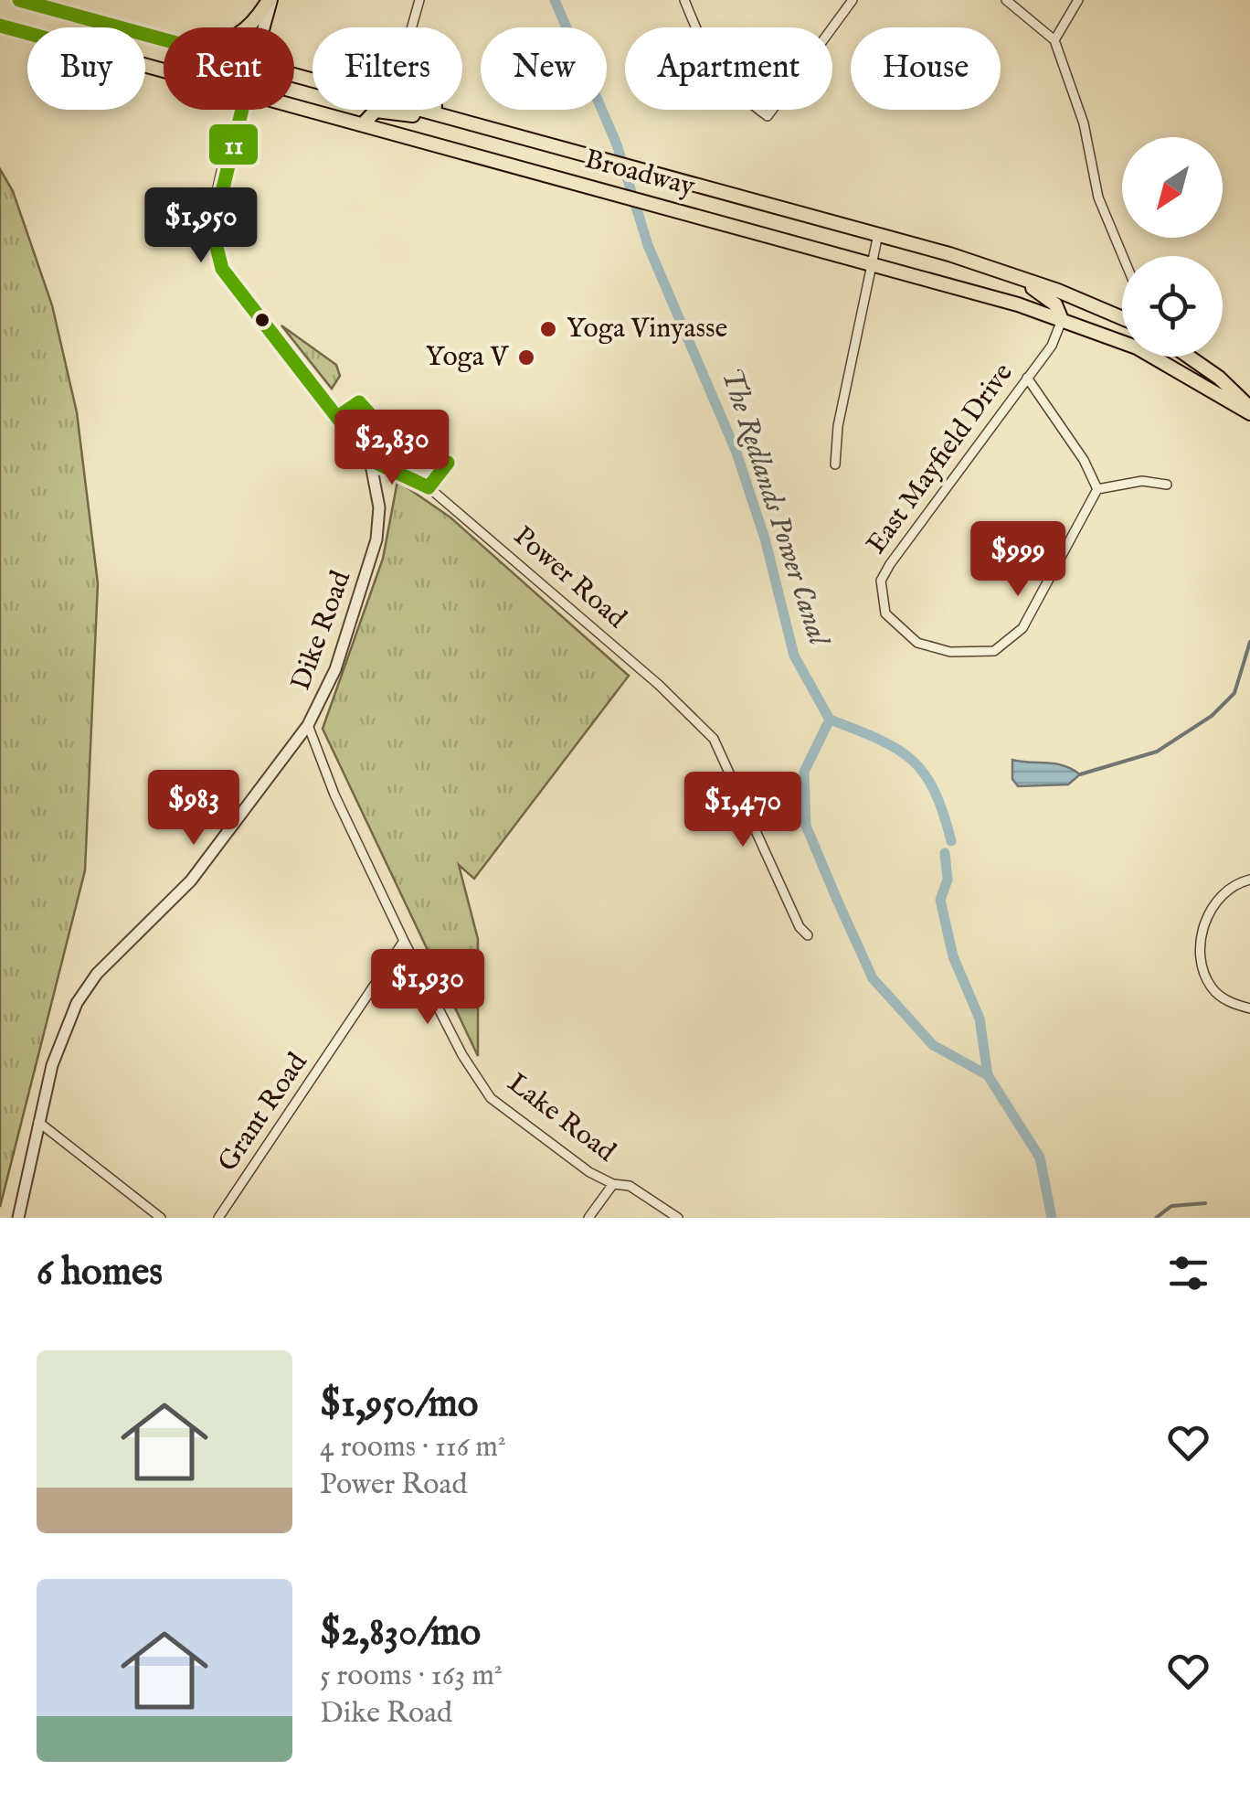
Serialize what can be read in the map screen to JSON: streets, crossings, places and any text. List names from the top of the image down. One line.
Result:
{"streets":{"main road":["Broadway"],"street":["East Mayfield Drive","Power Road","Dike Road","Grant Road","Lake Road"]},"crossings":[["Broadway","East Mayfield Drive"],["Power Road","Dike Road"],["Dike Road","Lake Road"],["Grant Road","Lake Road"]],"water":["The Redlands Power Canal"],"places":["Yoga Vinyasse","Yoga V"],"lines":["transit line 11"],"north":"bottom left","page":{"chip":["Buy","Rent","Filters","New","Apartment","House"],"price":["$1,950","$2,830","$999","$983","$1,470","$1,930"],"heading":"6 homes","list":[{"name":"$1,950/mo","note":"4 rooms · 116 m² · Power Road"},{"name":"$2,830/mo","note":"5 rooms · 163 m² · Dike Road"}]}}
